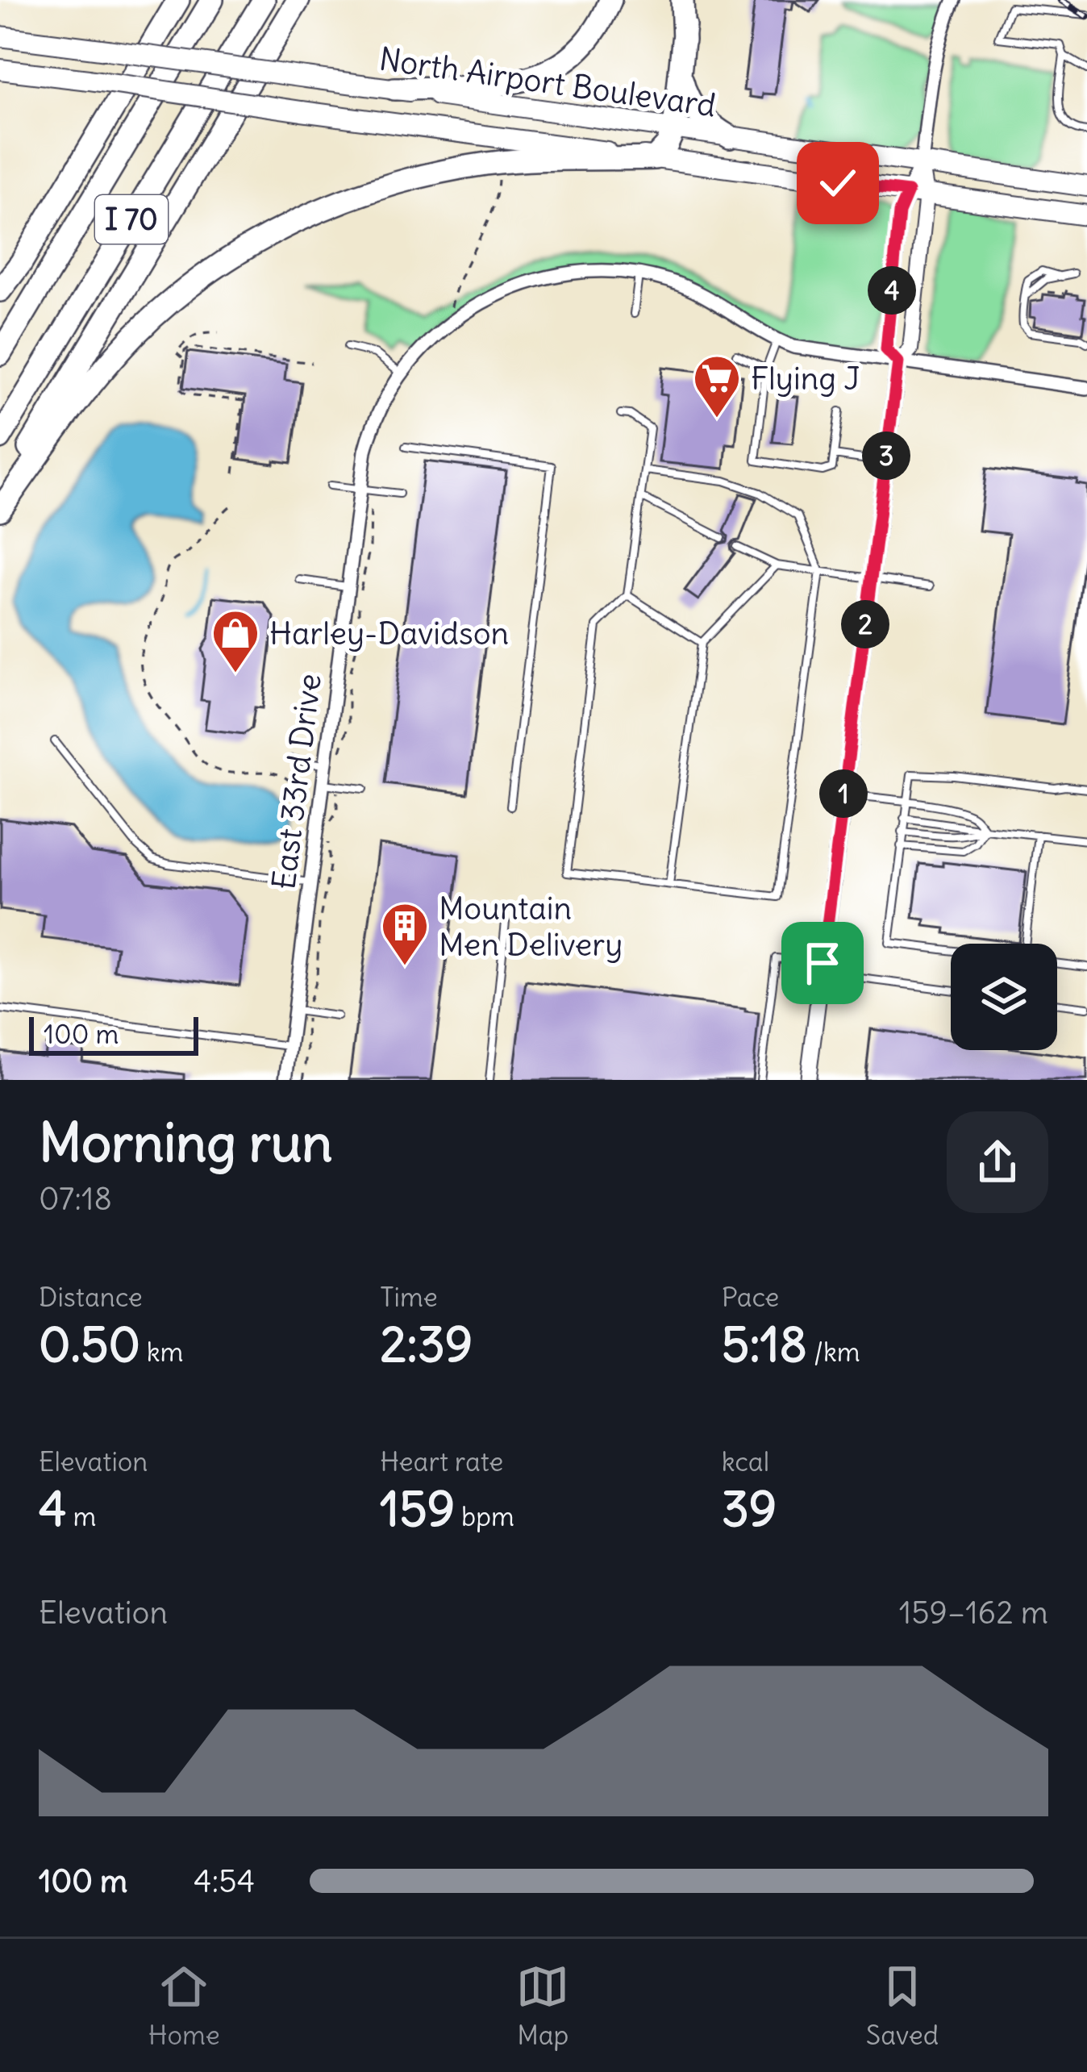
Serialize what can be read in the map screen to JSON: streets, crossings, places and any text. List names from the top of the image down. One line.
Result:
{"streets":{"highway":["I 70"],"main road":["North Airport Boulevard"],"street":["East 33rd Drive"]},"places":{"supermarket":["Flying J"],"shop":["Harley-Davidson"],"building":["Mountain Men Delivery"]},"scale_bar":"100 m","page":{"pins":["4","3","2","1"],"scale":"100 m","heading":["Morning run","07:18"],"stats":[["Distance","0.50 km"],["Time","2:39"],["Pace","5:18 /km"],["Elevation","4 m"],["Heart rate","159 bpm"],["kcal","39"]],"chart":["Elevation","159–162 m"],"list":[{"name":"100 m","note":"4:54"}],"tabs":["Home","Map","Saved"]}}
